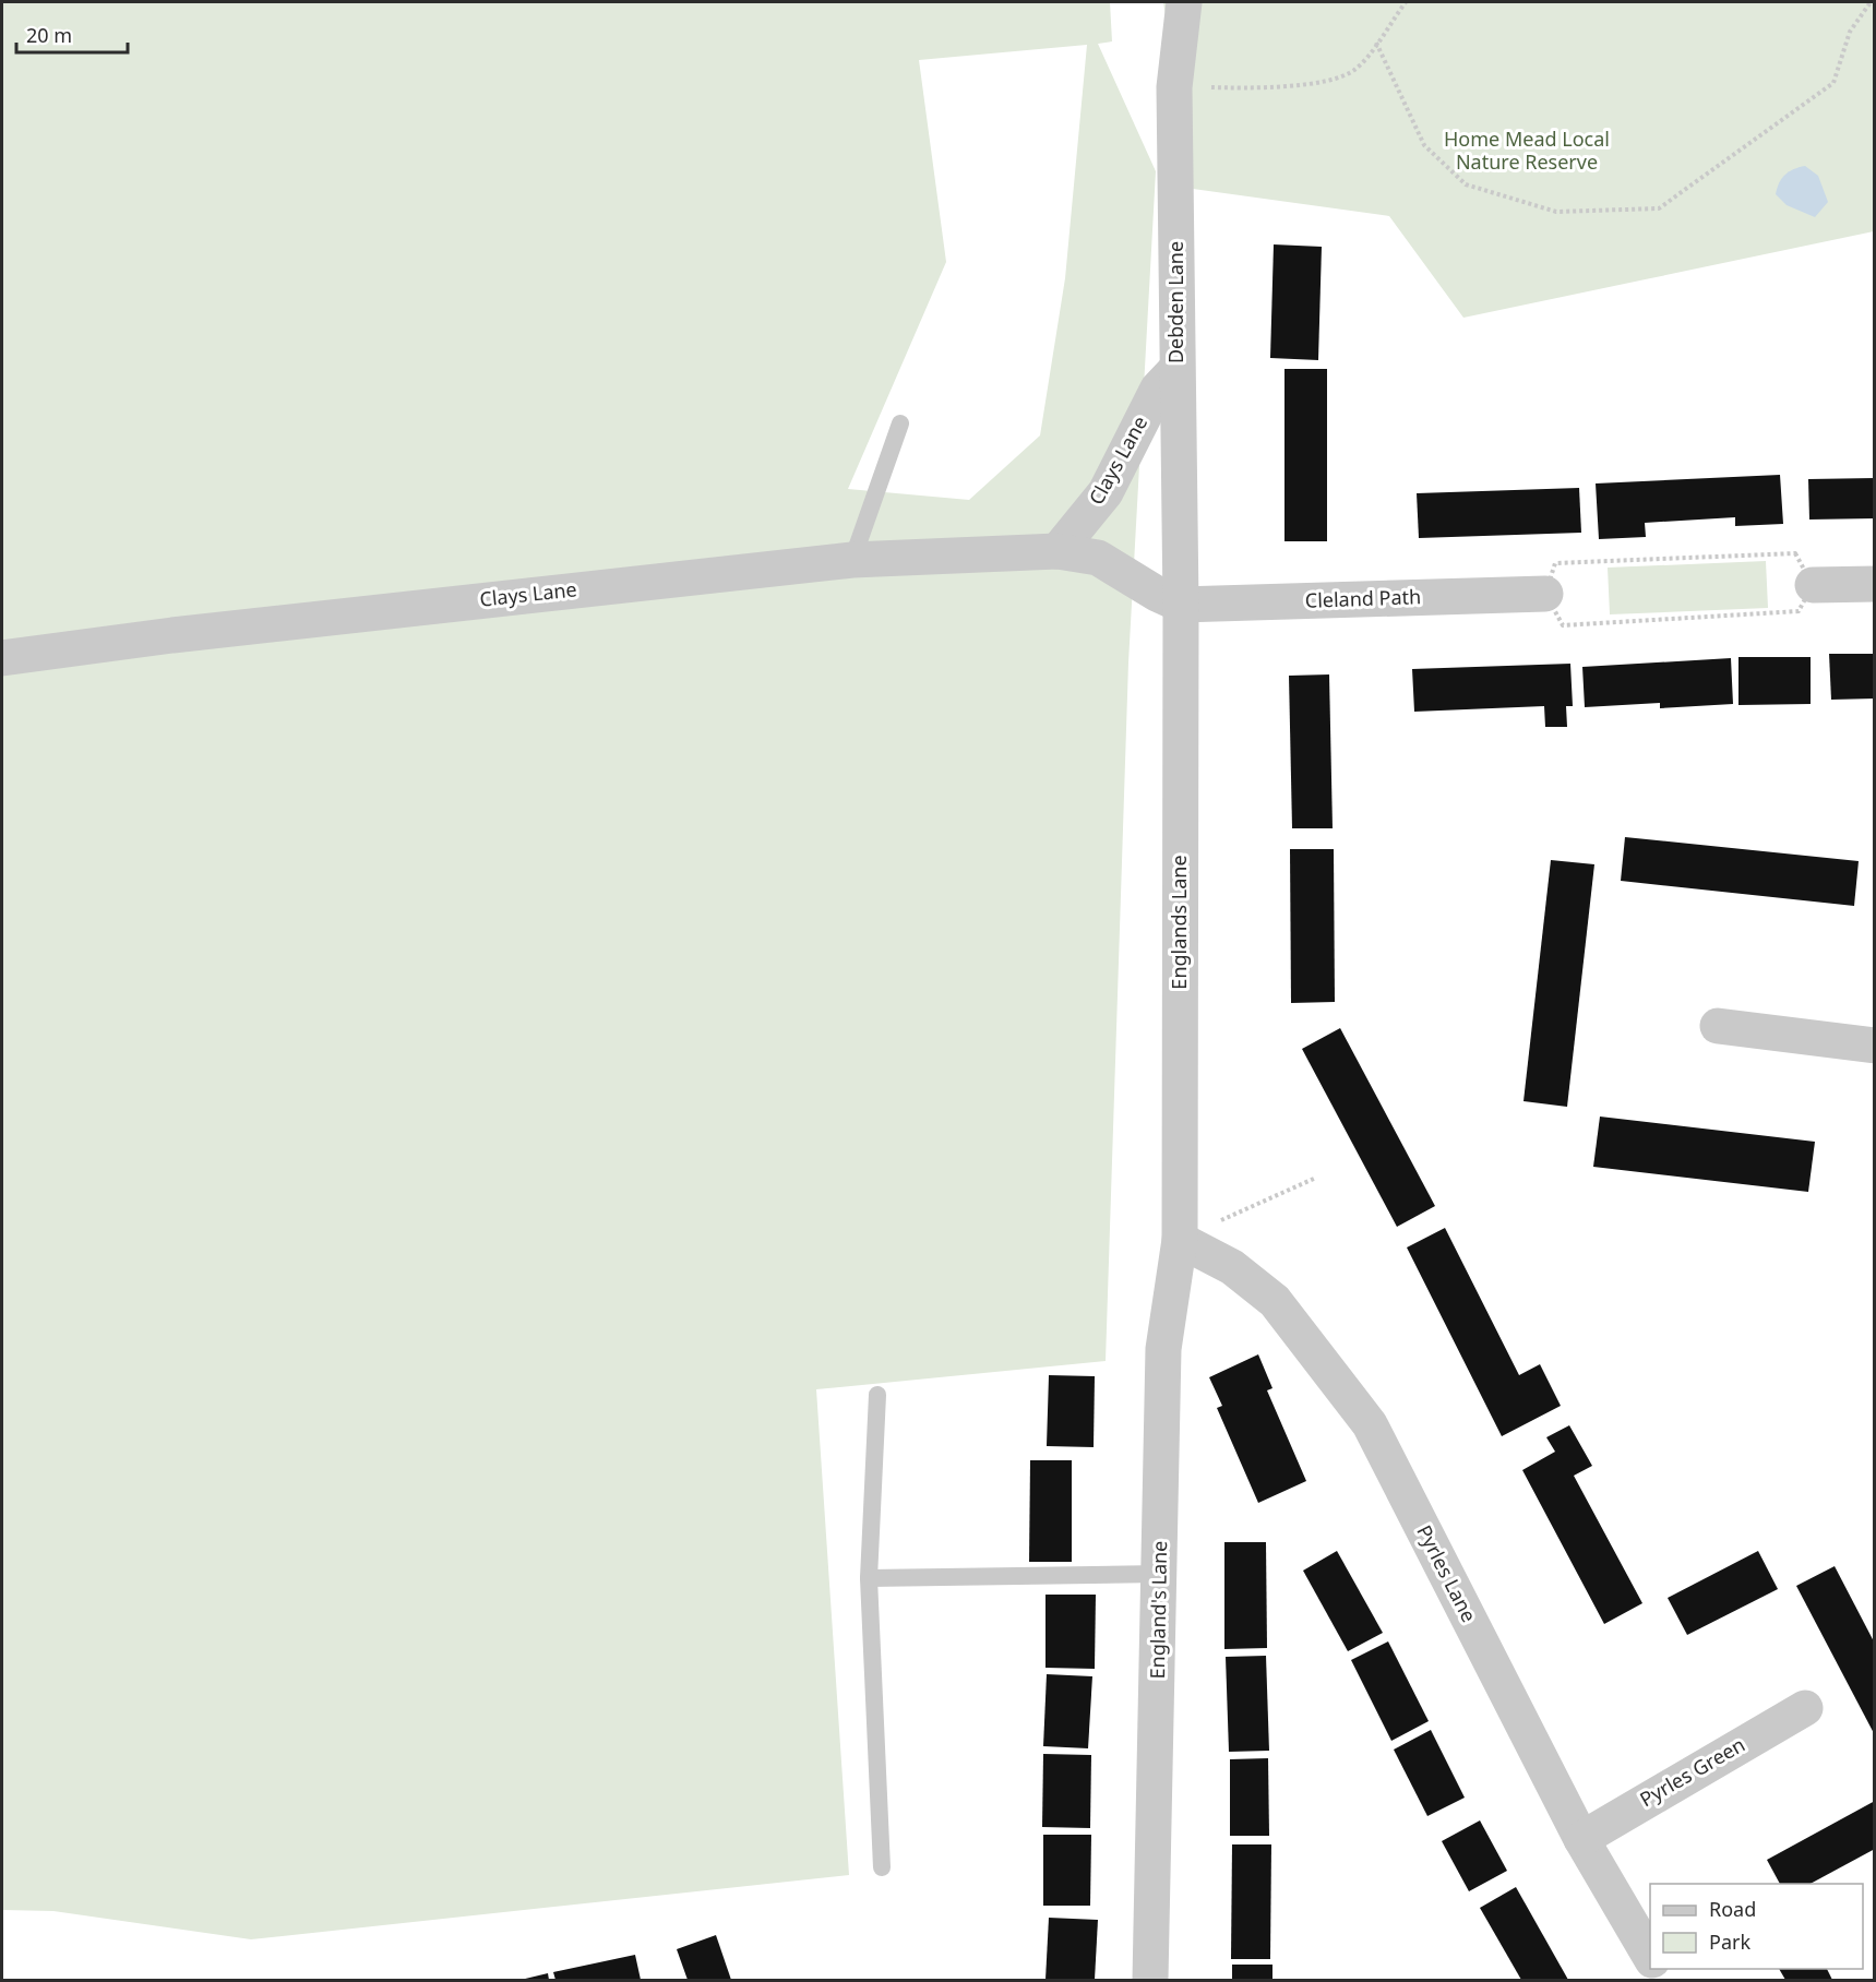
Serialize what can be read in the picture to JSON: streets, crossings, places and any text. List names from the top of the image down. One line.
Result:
{"streets":{"street":["Debden Lane","Clays Lane","Cleland Path","Englands Lane","Pyrles Lane","England's Lane","Pyrles Green"]},"crossings":[["Debden Lane","Clays Lane"],["Debden Lane","Cleland Path"],["Debden Lane","Englands Lane"],["Clays Lane","Cleland Path"],["Clays Lane","Englands Lane"],["Cleland Path","Englands Lane"],["Englands Lane","Pyrles Lane"],["Englands Lane","England's Lane"],["Pyrles Lane","England's Lane"],["Pyrles Lane","Pyrles Green"]],"parks":["Home Mead Local Nature Reserve"],"legend":["Road","Park"],"scale_bar":"20 m"}
